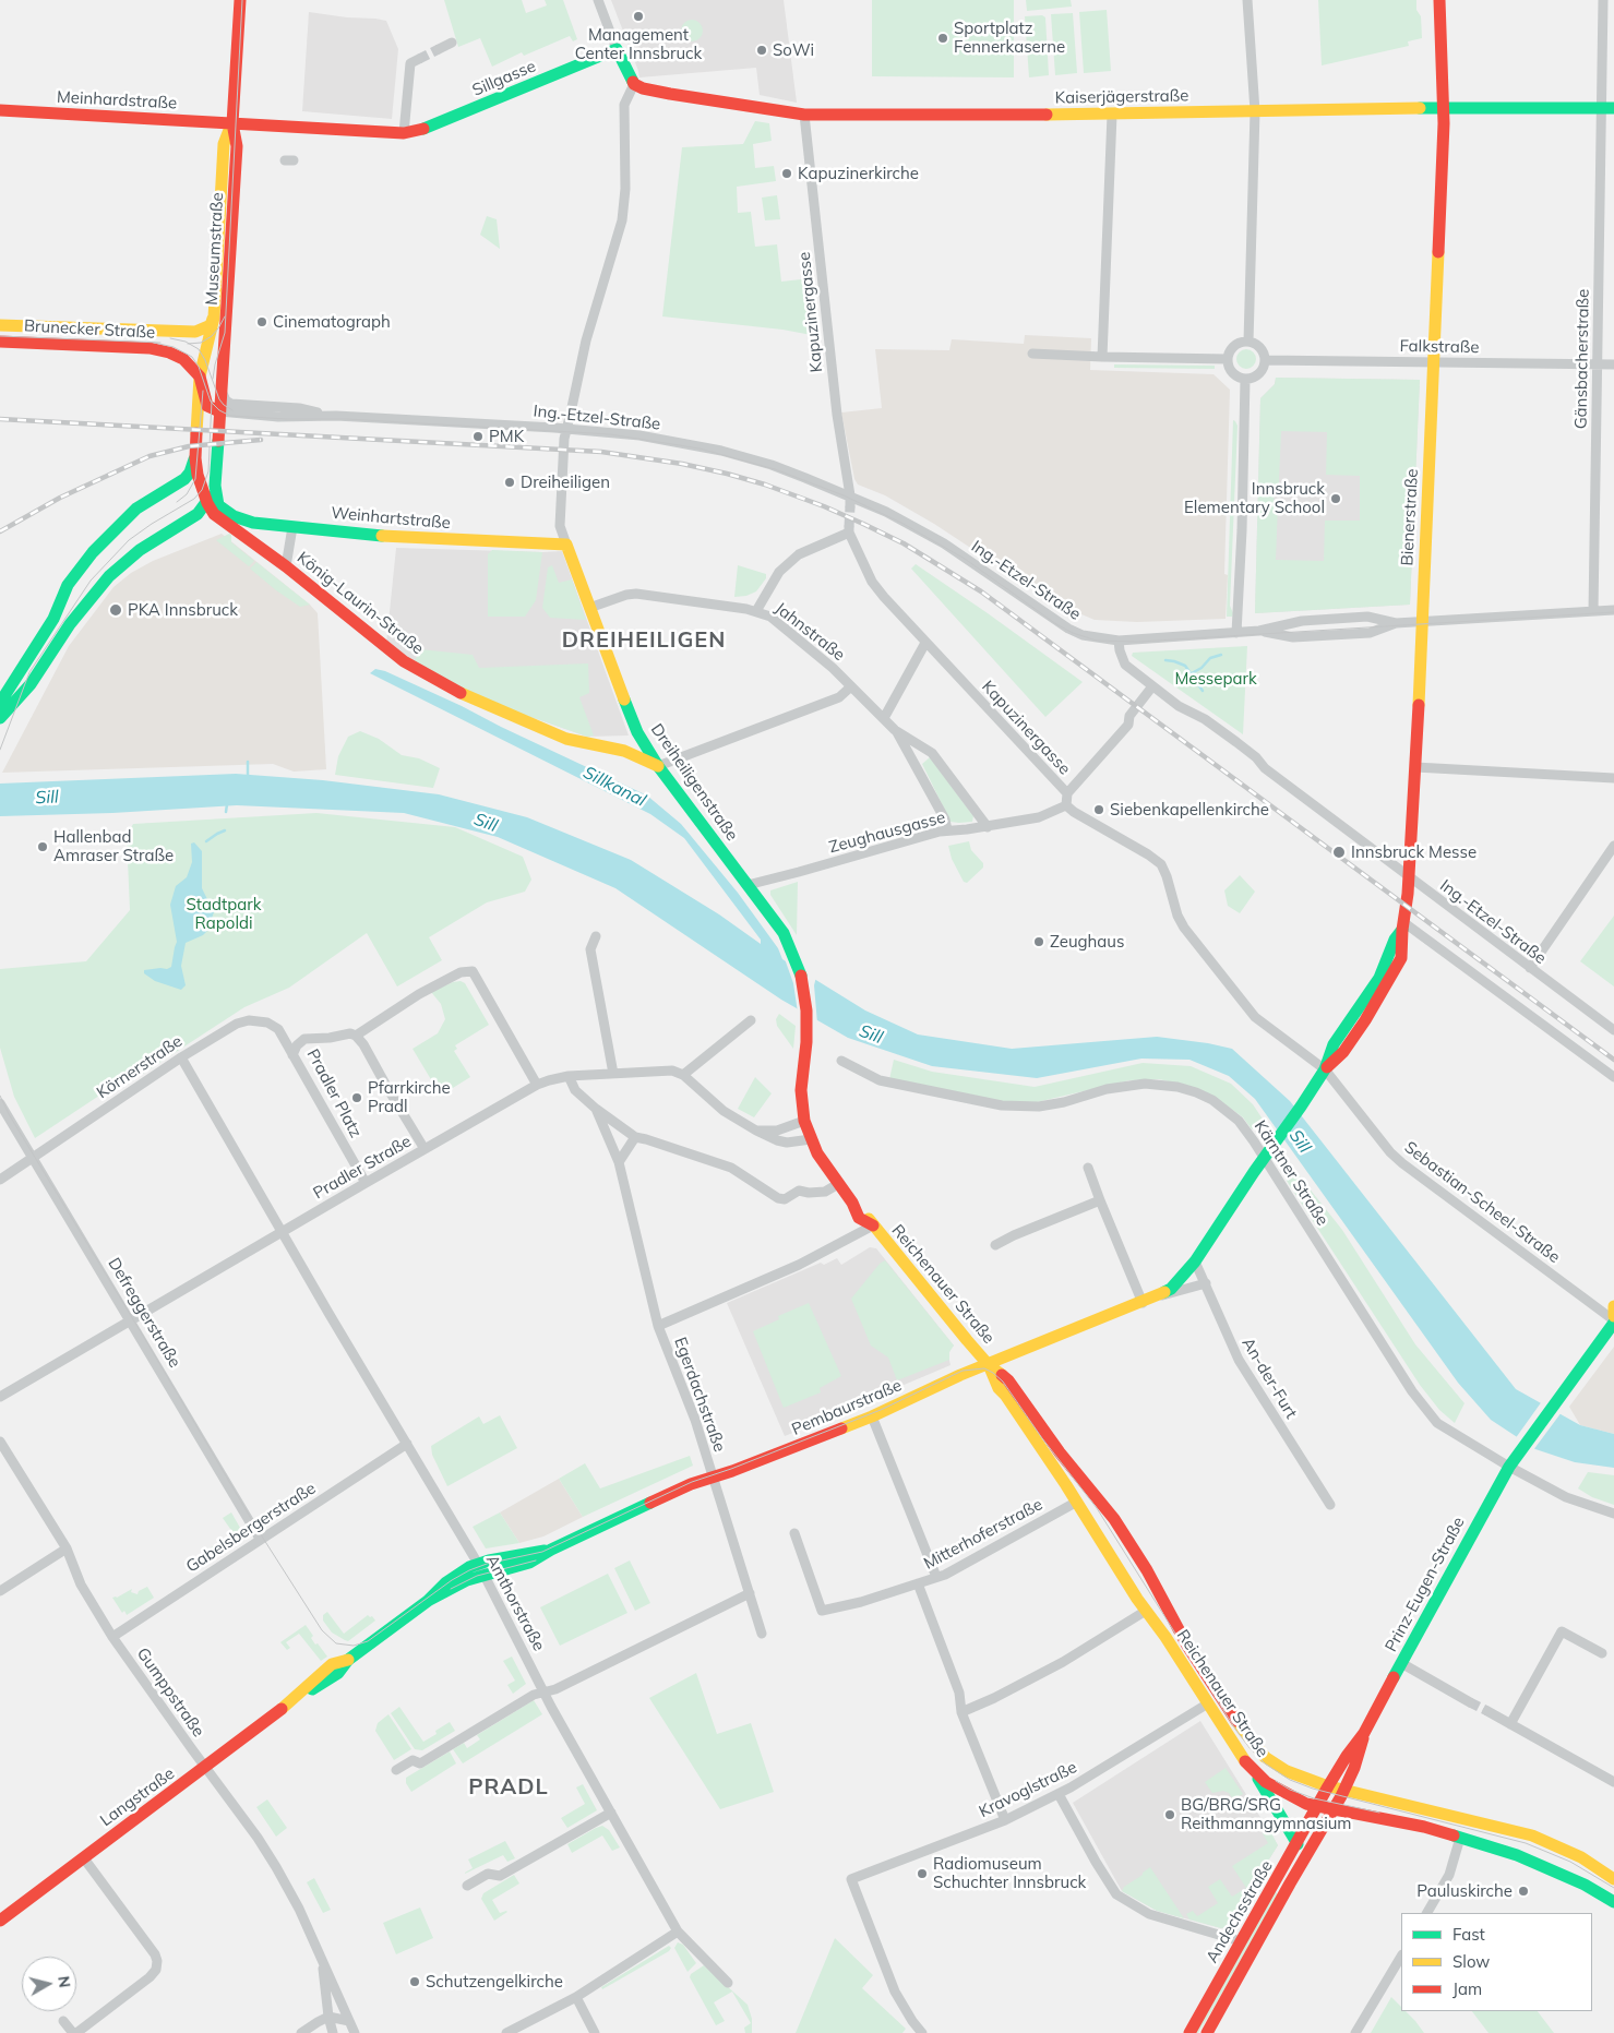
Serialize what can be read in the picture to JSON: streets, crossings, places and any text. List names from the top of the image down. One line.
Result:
{"streets":{"street":["Sillgasse","Kaiserjägerstraße","Meinhardstraße","Museumstraße","Kapuzinergasse","Brunecker Straße","Falkstraße","Gänsbacherstraße","Ing.-Etzel-Straße","Bienerstraße","Weinhartstraße","König-Laurin-Straße","Jahnstraße","Dreiheiligenstraße","Zeughausgasse","Körnerstraße","Pradler Platz","Pradler Straße","Kärntner Straße","Sebastian-Scheel-Straße","Reichenauer Straße","Defreggerstraße","An-der-Furt","Egerdachstraße","Pembaurstraße","Gabelsbergerstraße","Mitterhoferstraße","Prinz-Eugen-Straße","Amthorstraße","Gumppstraße","Kravoglstraße","Langstraße","Andechsstraße"]},"crossings":[["Sillgasse","Meinhardstraße"],["Sillgasse","Museumstraße"],["Kaiserjägerstraße","Kapuzinergasse"],["Kaiserjägerstraße","Gänsbacherstraße"],["Kaiserjägerstraße","Bienerstraße"],["Kaiserjägerstraße","Dreiheiligenstraße"],["Meinhardstraße","Museumstraße"],["Museumstraße","Brunecker Straße"],["Museumstraße","Ing.-Etzel-Straße"],["Museumstraße","Weinhartstraße"],["Museumstraße","König-Laurin-Straße"],["Kapuzinergasse","Ing.-Etzel-Straße"],["Kapuzinergasse","Jahnstraße"],["Kapuzinergasse","Zeughausgasse"],["Falkstraße","Gänsbacherstraße"],["Falkstraße","Bienerstraße"],["Ing.-Etzel-Straße","Bienerstraße"],["Ing.-Etzel-Straße","Dreiheiligenstraße"],["Bienerstraße","Sebastian-Scheel-Straße"],["Bienerstraße","Pembaurstraße"],["Weinhartstraße","König-Laurin-Straße"],["Weinhartstraße","Dreiheiligenstraße"],["König-Laurin-Straße","Dreiheiligenstraße"],["Jahnstraße","Dreiheiligenstraße"],["Jahnstraße","Zeughausgasse"],["Dreiheiligenstraße","Zeughausgasse"],["Dreiheiligenstraße","Reichenauer Straße"],["Körnerstraße","Pradler Platz"],["Körnerstraße","Defreggerstraße"],["Körnerstraße","Amthorstraße"],["Pradler Platz","Pradler Straße"],["Pradler Straße","Defreggerstraße"],["Pradler Straße","Egerdachstraße"],["Pradler Straße","Amthorstraße"],["Kärntner Straße","Pembaurstraße"],["Kärntner Straße","Prinz-Eugen-Straße"],["Sebastian-Scheel-Straße","Prinz-Eugen-Straße"],["Reichenauer Straße","Pembaurstraße"],["Reichenauer Straße","Mitterhoferstraße"],["Reichenauer Straße","Prinz-Eugen-Straße"],["Reichenauer Straße","Kravoglstraße"],["Reichenauer Straße","Andechsstraße"],["Defreggerstraße","Gabelsbergerstraße"],["An-der-Furt","Pembaurstraße"],["Egerdachstraße","Pembaurstraße"],["Pembaurstraße","Amthorstraße"],["Pembaurstraße","Langstraße"],["Gabelsbergerstraße","Amthorstraße"],["Gabelsbergerstraße","Gumppstraße"],["Prinz-Eugen-Straße","Andechsstraße"],["Amthorstraße","Langstraße"],["Gumppstraße","Langstraße"]],"districts":["DREIHEILIGEN","PRADL"],"water":["Sillkanal","Sill"],"parks":["Messepark","Stadtpark Rapoldi"],"places":["Management Center Innsbruck","Sportplatz Fennerkaserne","SoWi","Kapuzinerkirche","Cinematograph","PMK","Dreiheiligen","Innsbruck Elementary School","PKA Innsbruck","Siebenkapellenkirche","Hallenbad Amraser Straße","Innsbruck Messe","Zeughaus","Pfarrkirche Pradl","BG/BRG/SRG Reithmanngymnasium","Radiomuseum Schuchter Innsbruck","Pauluskirche","Schutzengelkirche"],"legend":["Fast","Slow","Jam"],"north":"right"}
